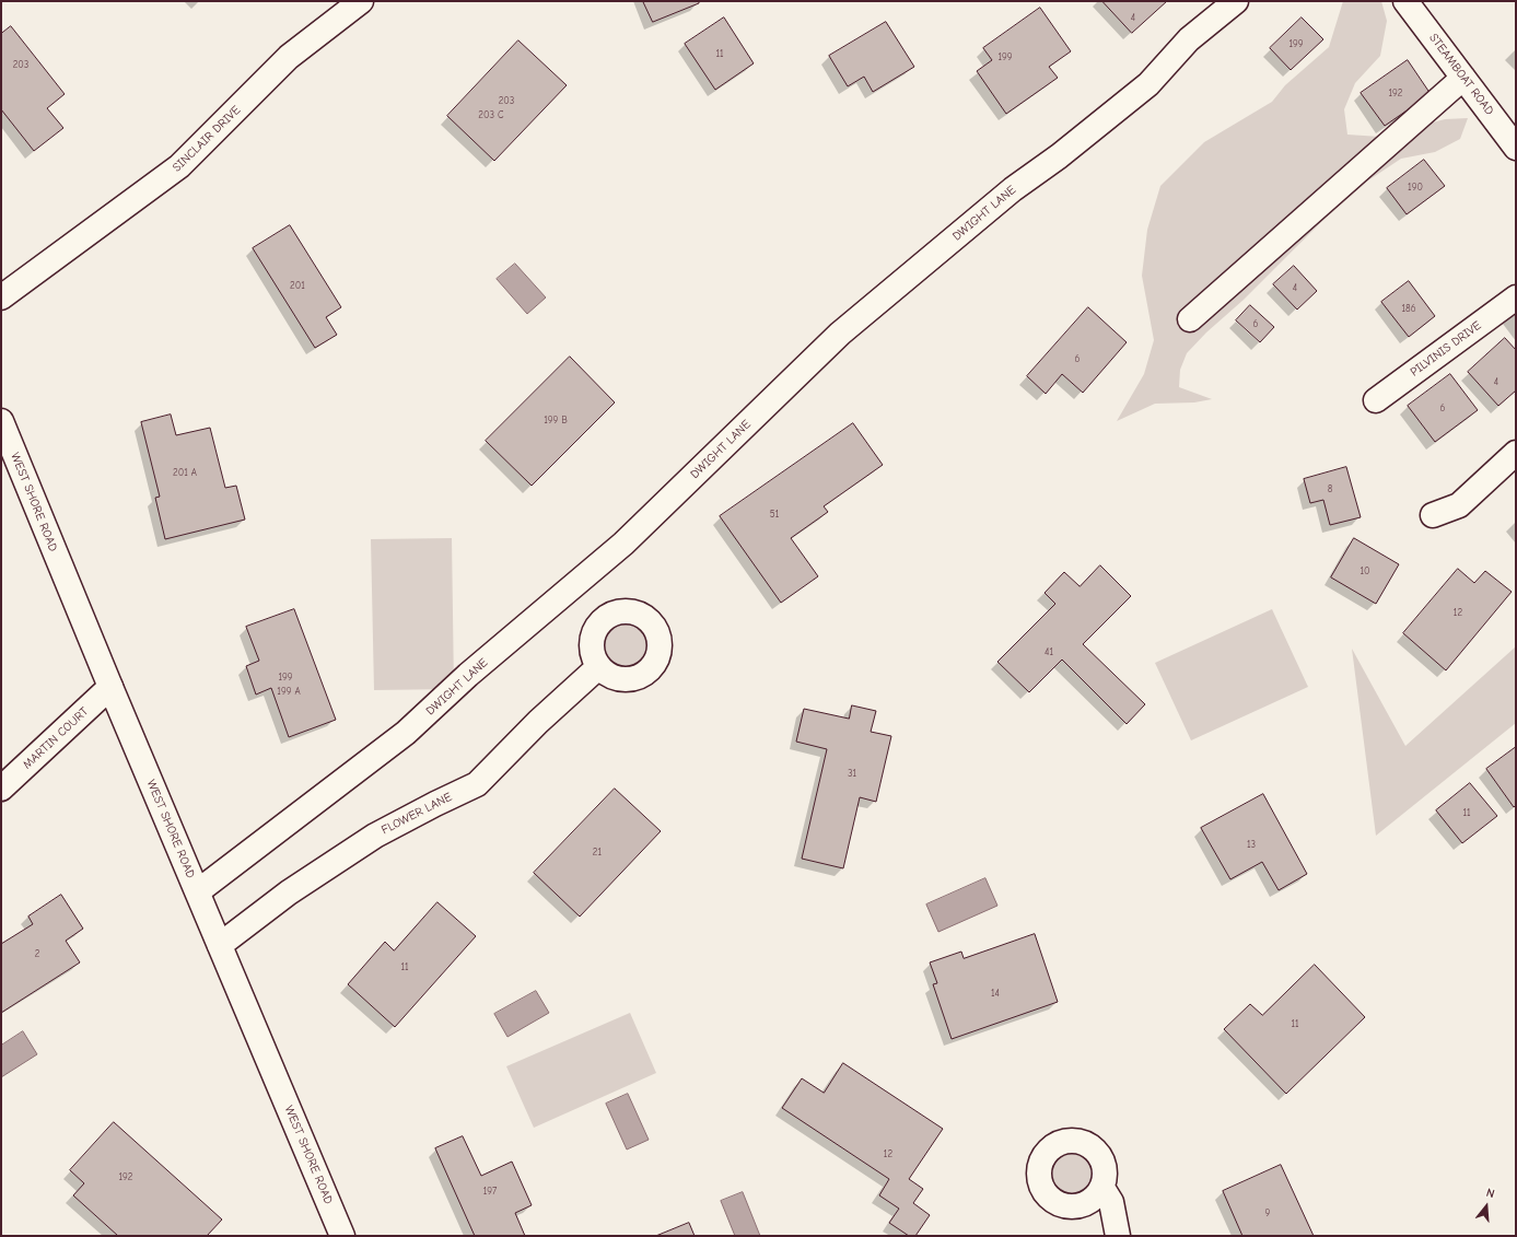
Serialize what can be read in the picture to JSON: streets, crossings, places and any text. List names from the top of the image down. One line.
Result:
{"streets":{"street":["STEAMBOAT ROAD","SINCLAIR DRIVE","DWIGHT LANE","PILVINIS DRIVE","WEST SHORE ROAD","MARTIN COURT","FLOWER LANE"]},"crossings":[["DWIGHT LANE","WEST SHORE ROAD"],["WEST SHORE ROAD","MARTIN COURT"],["WEST SHORE ROAD","FLOWER LANE"]],"house_numbers":["4","199","11","199","203","192","203","203 C","190","201","4","186","6","6","4","6","199 B","201 A","8","51","10","12","41","199","199 A","31","11","13","21","2","11","14","11","12","192","197","9"],"north":"top"}
